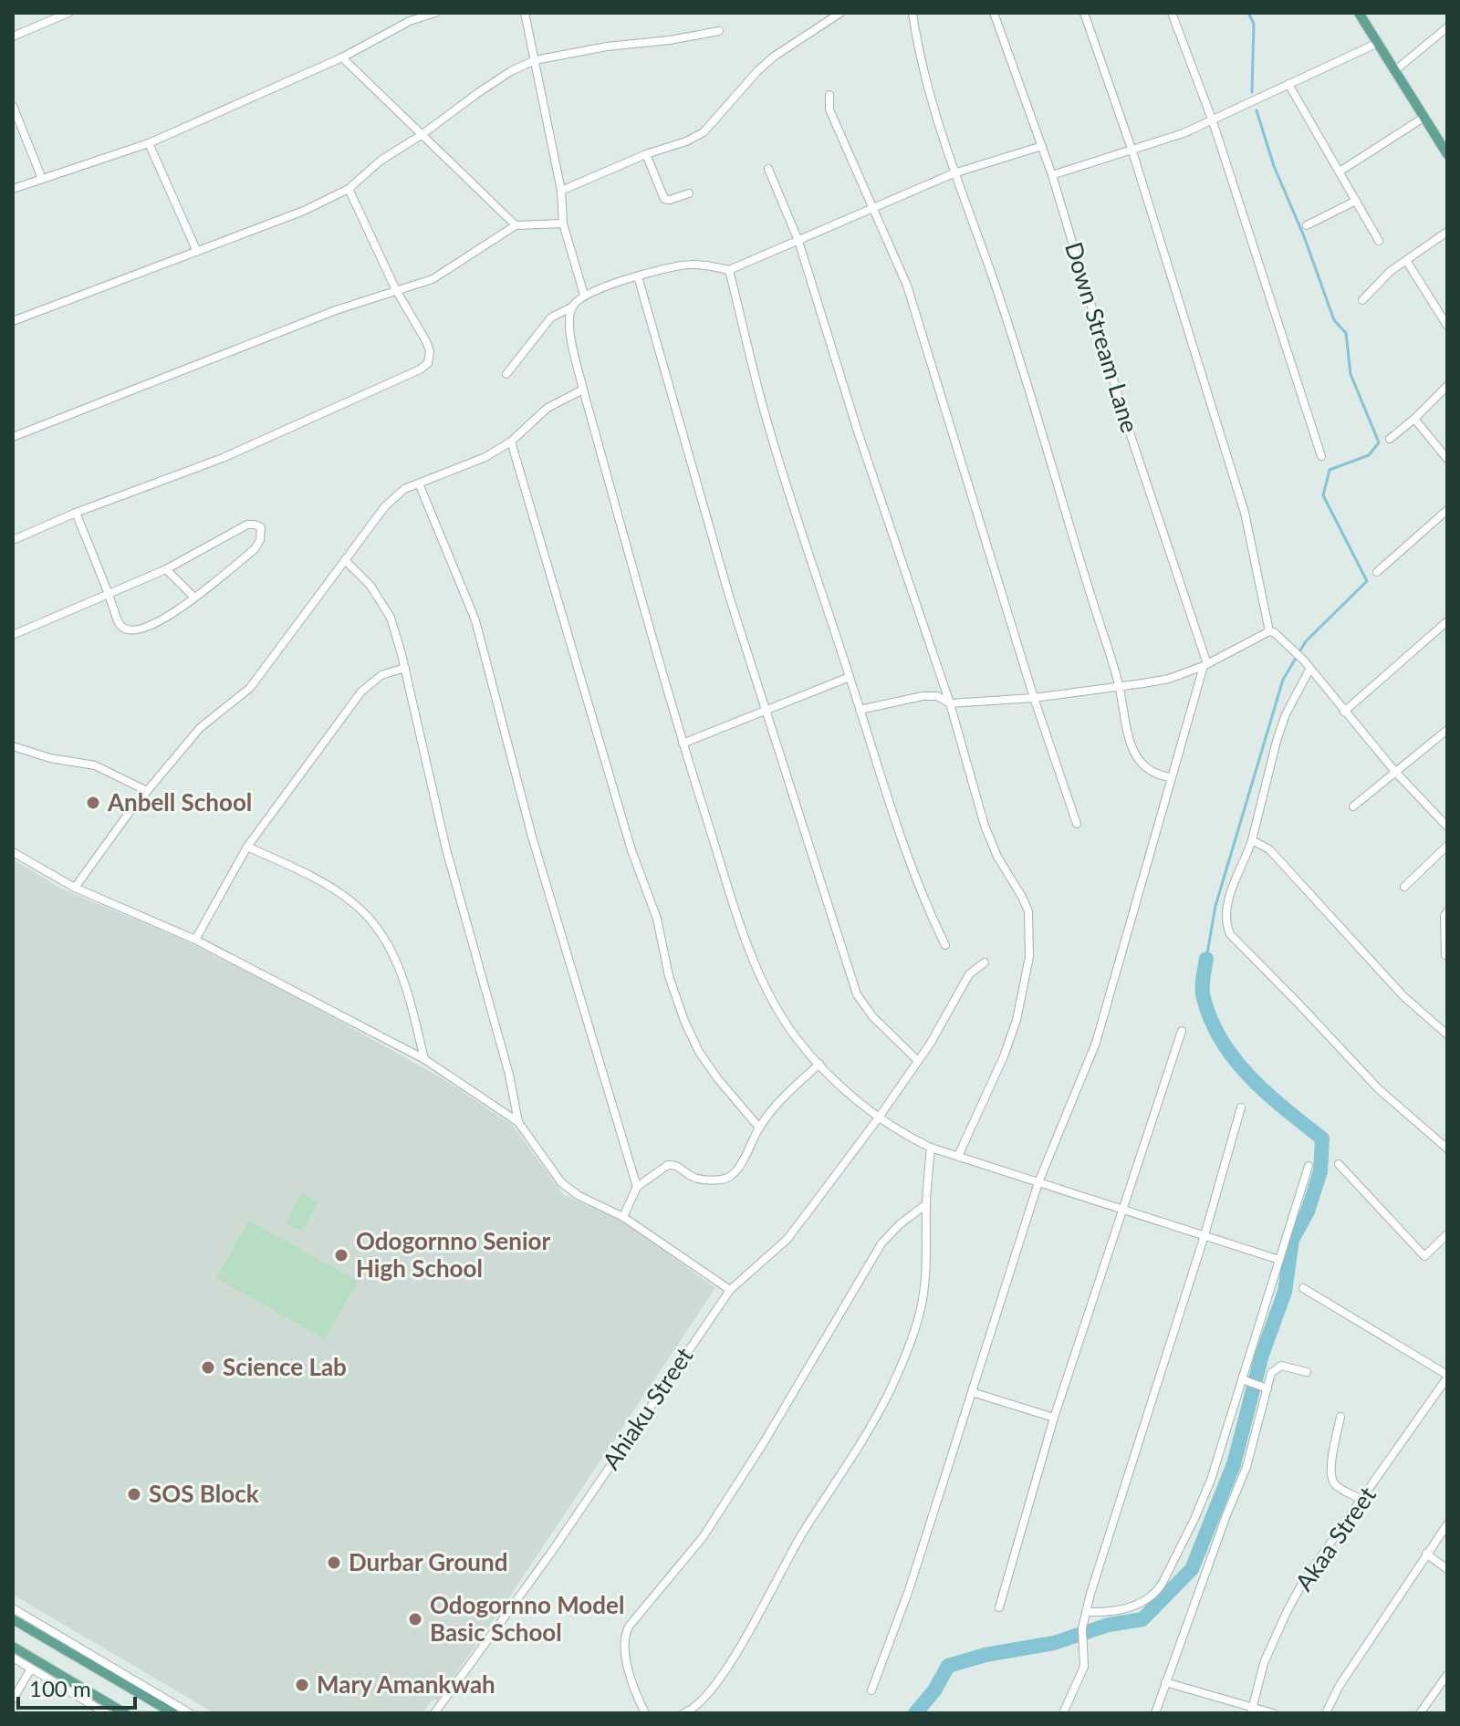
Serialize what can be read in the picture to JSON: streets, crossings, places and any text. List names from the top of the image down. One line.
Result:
{"streets":{"street":["Down Stream Lane","Ahiaku Street","Akaa Street"]},"places":["Anbell School","Odogornno Senior High School","Science Lab","SOS Block","Durbar Ground","Odogornno Model Basic School","Mary Amankwah"],"scale_bar":"100 m"}
